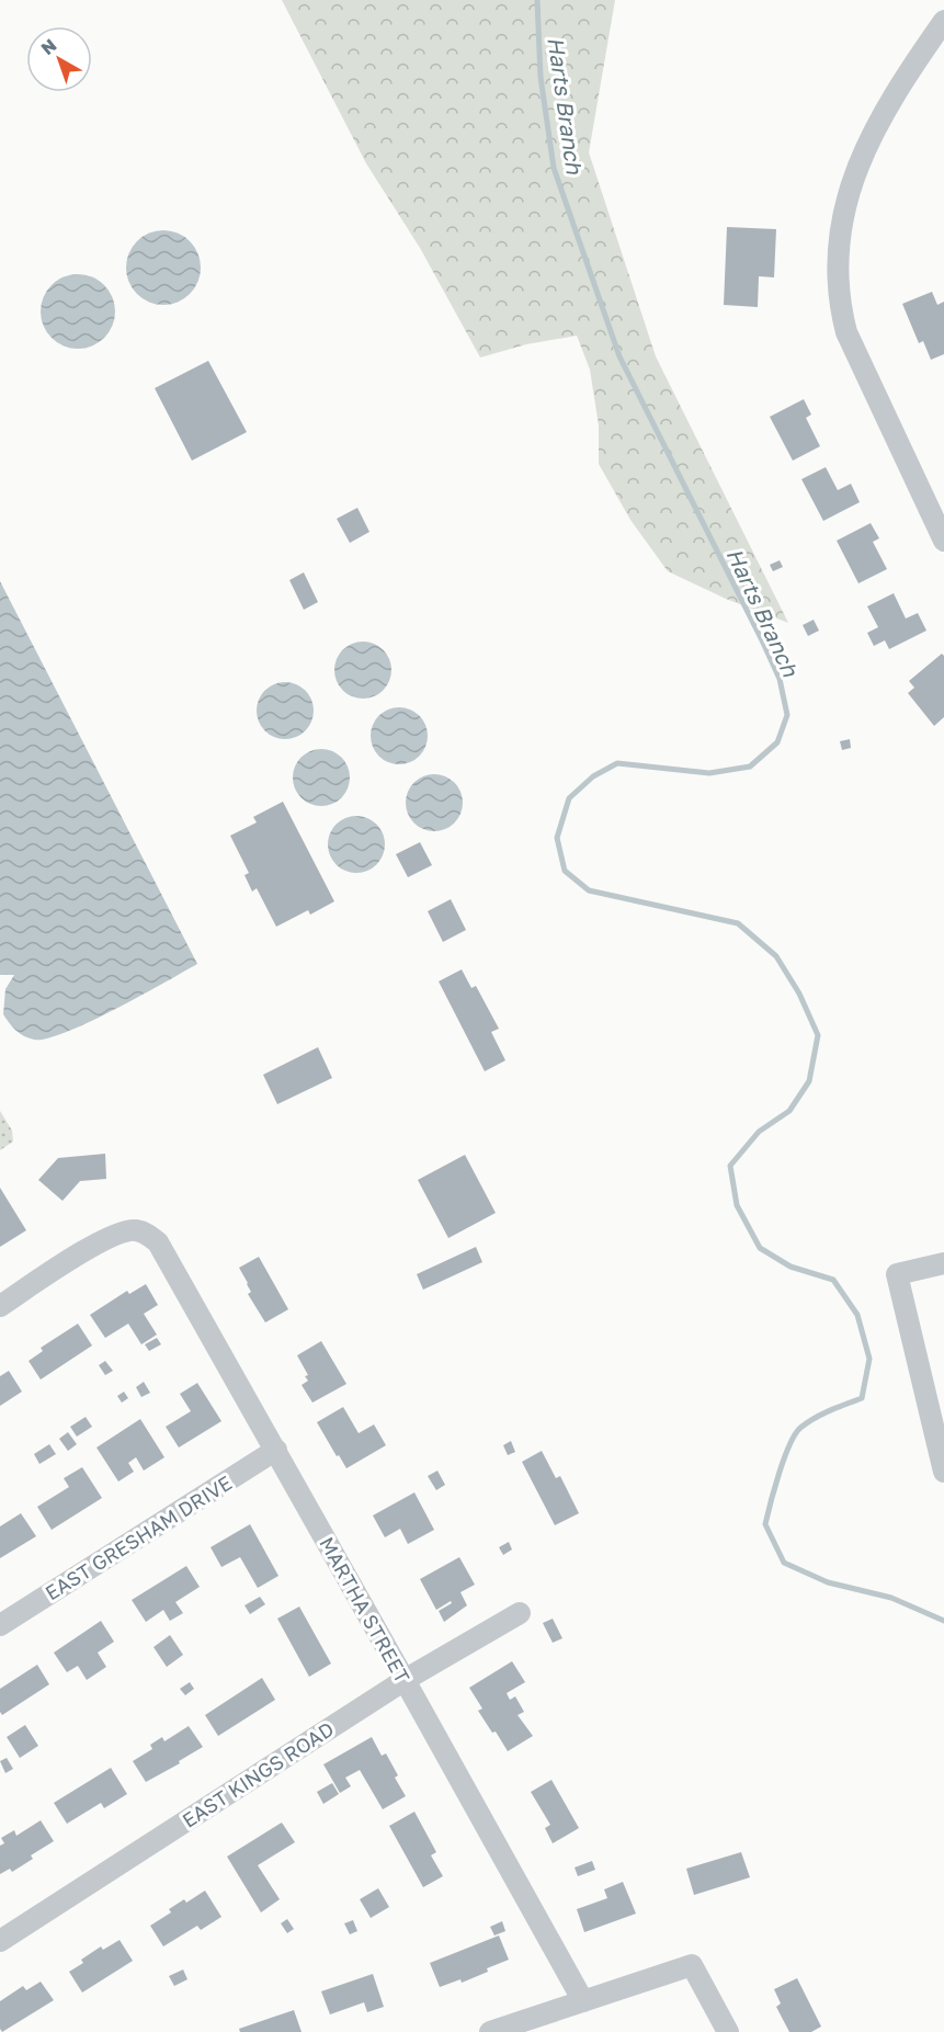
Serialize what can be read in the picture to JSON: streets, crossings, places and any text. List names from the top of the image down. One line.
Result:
{"streets":{"street":["EAST GRESHAM DRIVE","MARTHA STREET","EAST KINGS ROAD"]},"crossings":[["EAST GRESHAM DRIVE","MARTHA STREET"],["MARTHA STREET","EAST KINGS ROAD"]],"water":["Harts Branch"],"north":"top left"}
